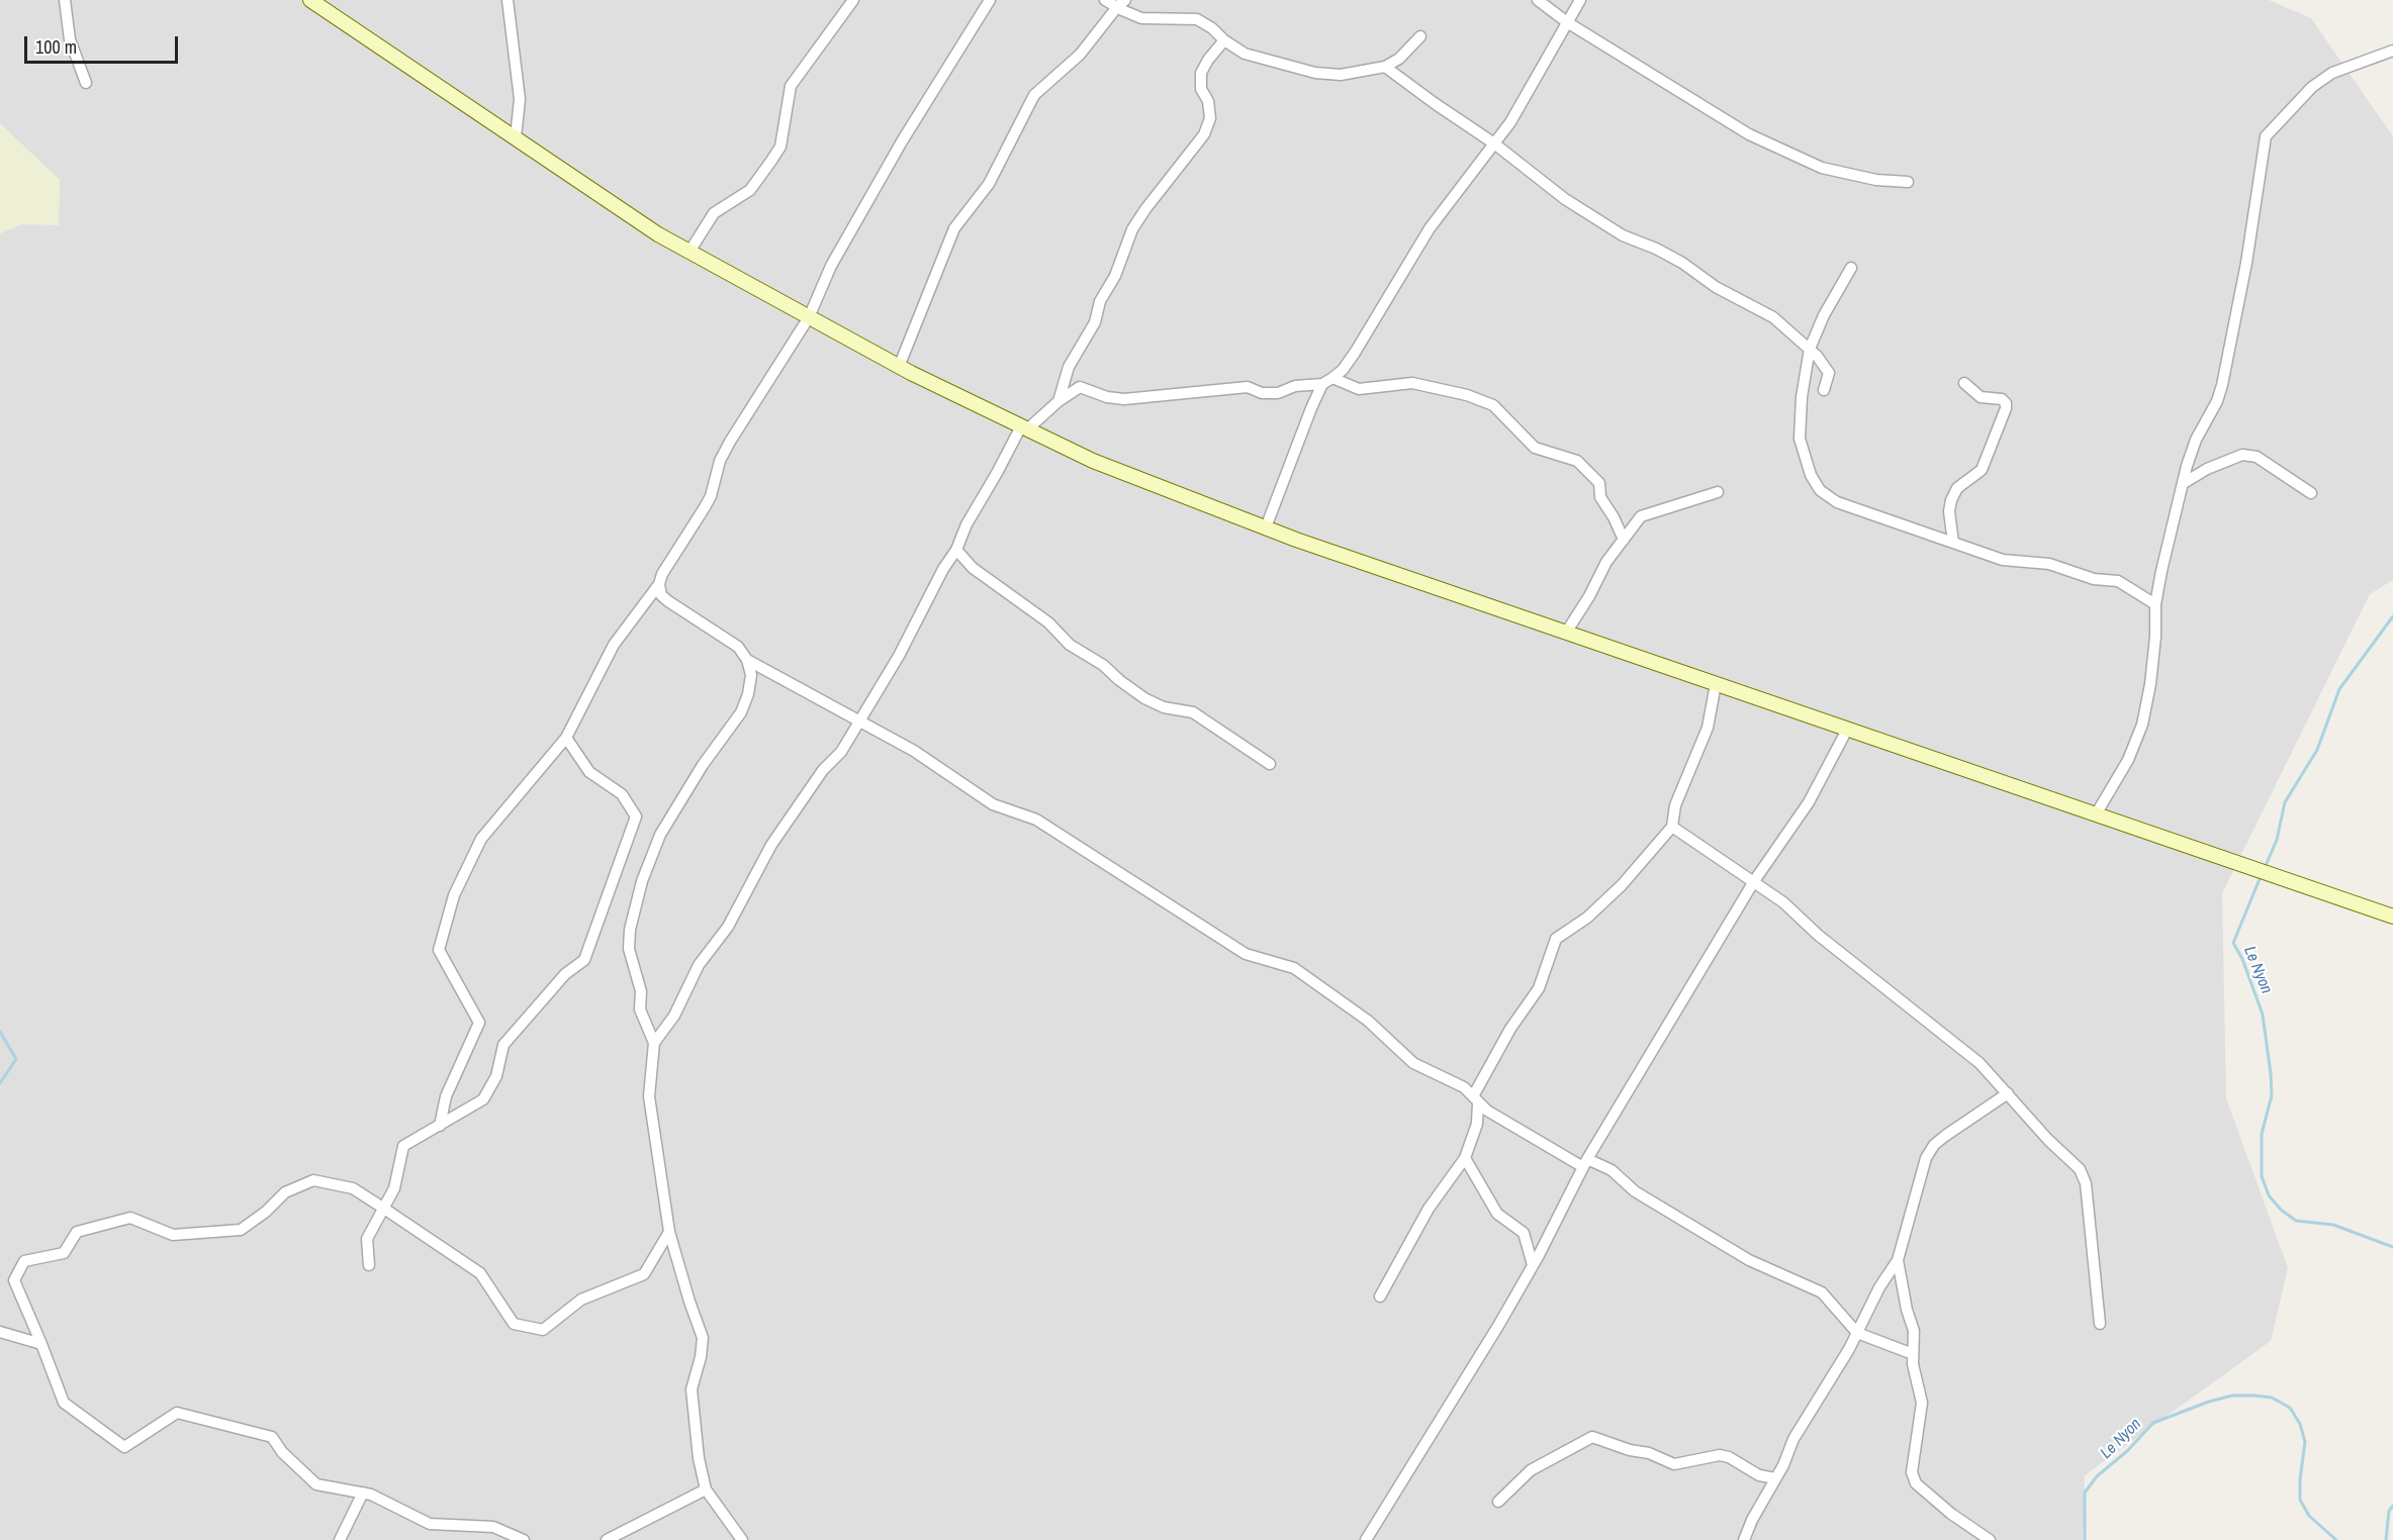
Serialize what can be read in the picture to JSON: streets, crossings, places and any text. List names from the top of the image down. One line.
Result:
{"water":["Le Nyon"],"scale_bar":"100 m"}
